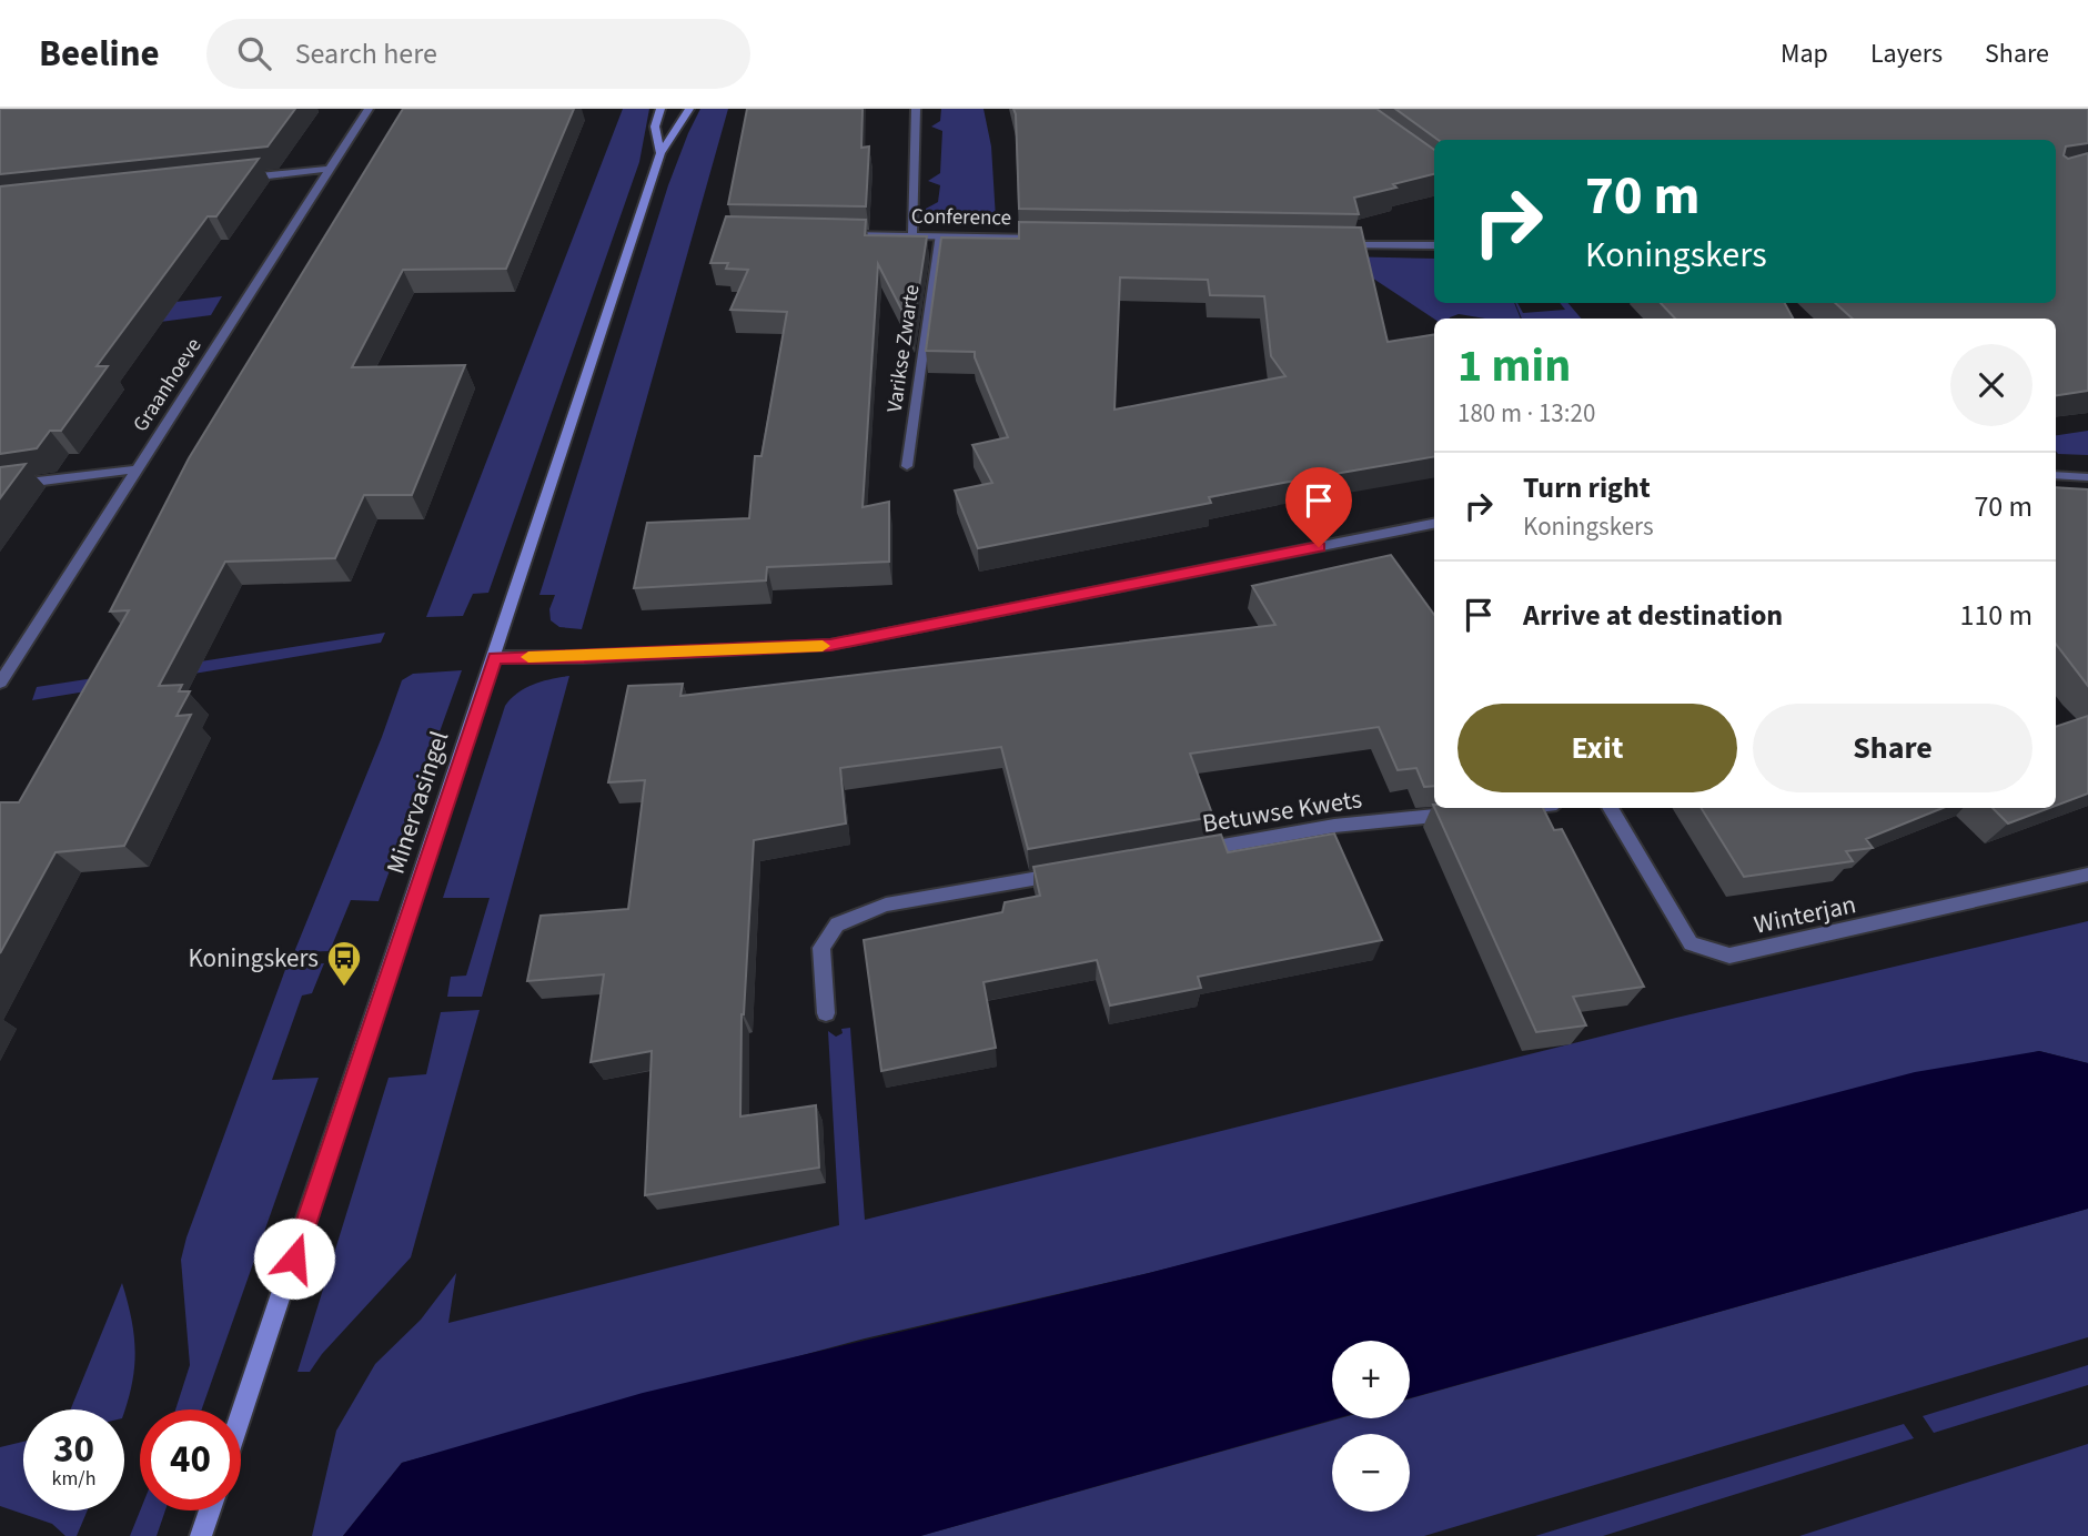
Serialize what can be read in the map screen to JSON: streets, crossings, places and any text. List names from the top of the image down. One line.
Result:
{"streets":{"street":["Conference","Varikse Zwarte","Graanhoeve","Minervasingel","Betuwse Kwets","Winterjan"]},"crossings":[["Conference","Varikse Zwarte"]],"places":{"bus stop":["Koningskers"]},"page":{"header":"Beeline","search":"Search here","nav":["Map","Layers","Share"],"turn":["70 m","Koningskers"],"heading":["1 min","180 m · 13:20"],"list":[{"name":"Turn right","note":"Koningskers","value":"70 m"},{"name":"Arrive at destination","value":"110 m"}],"buttons":["Exit","Share"],"map_buttons":["+","−"],"speed":"30 km/h","limit":"40"}}
